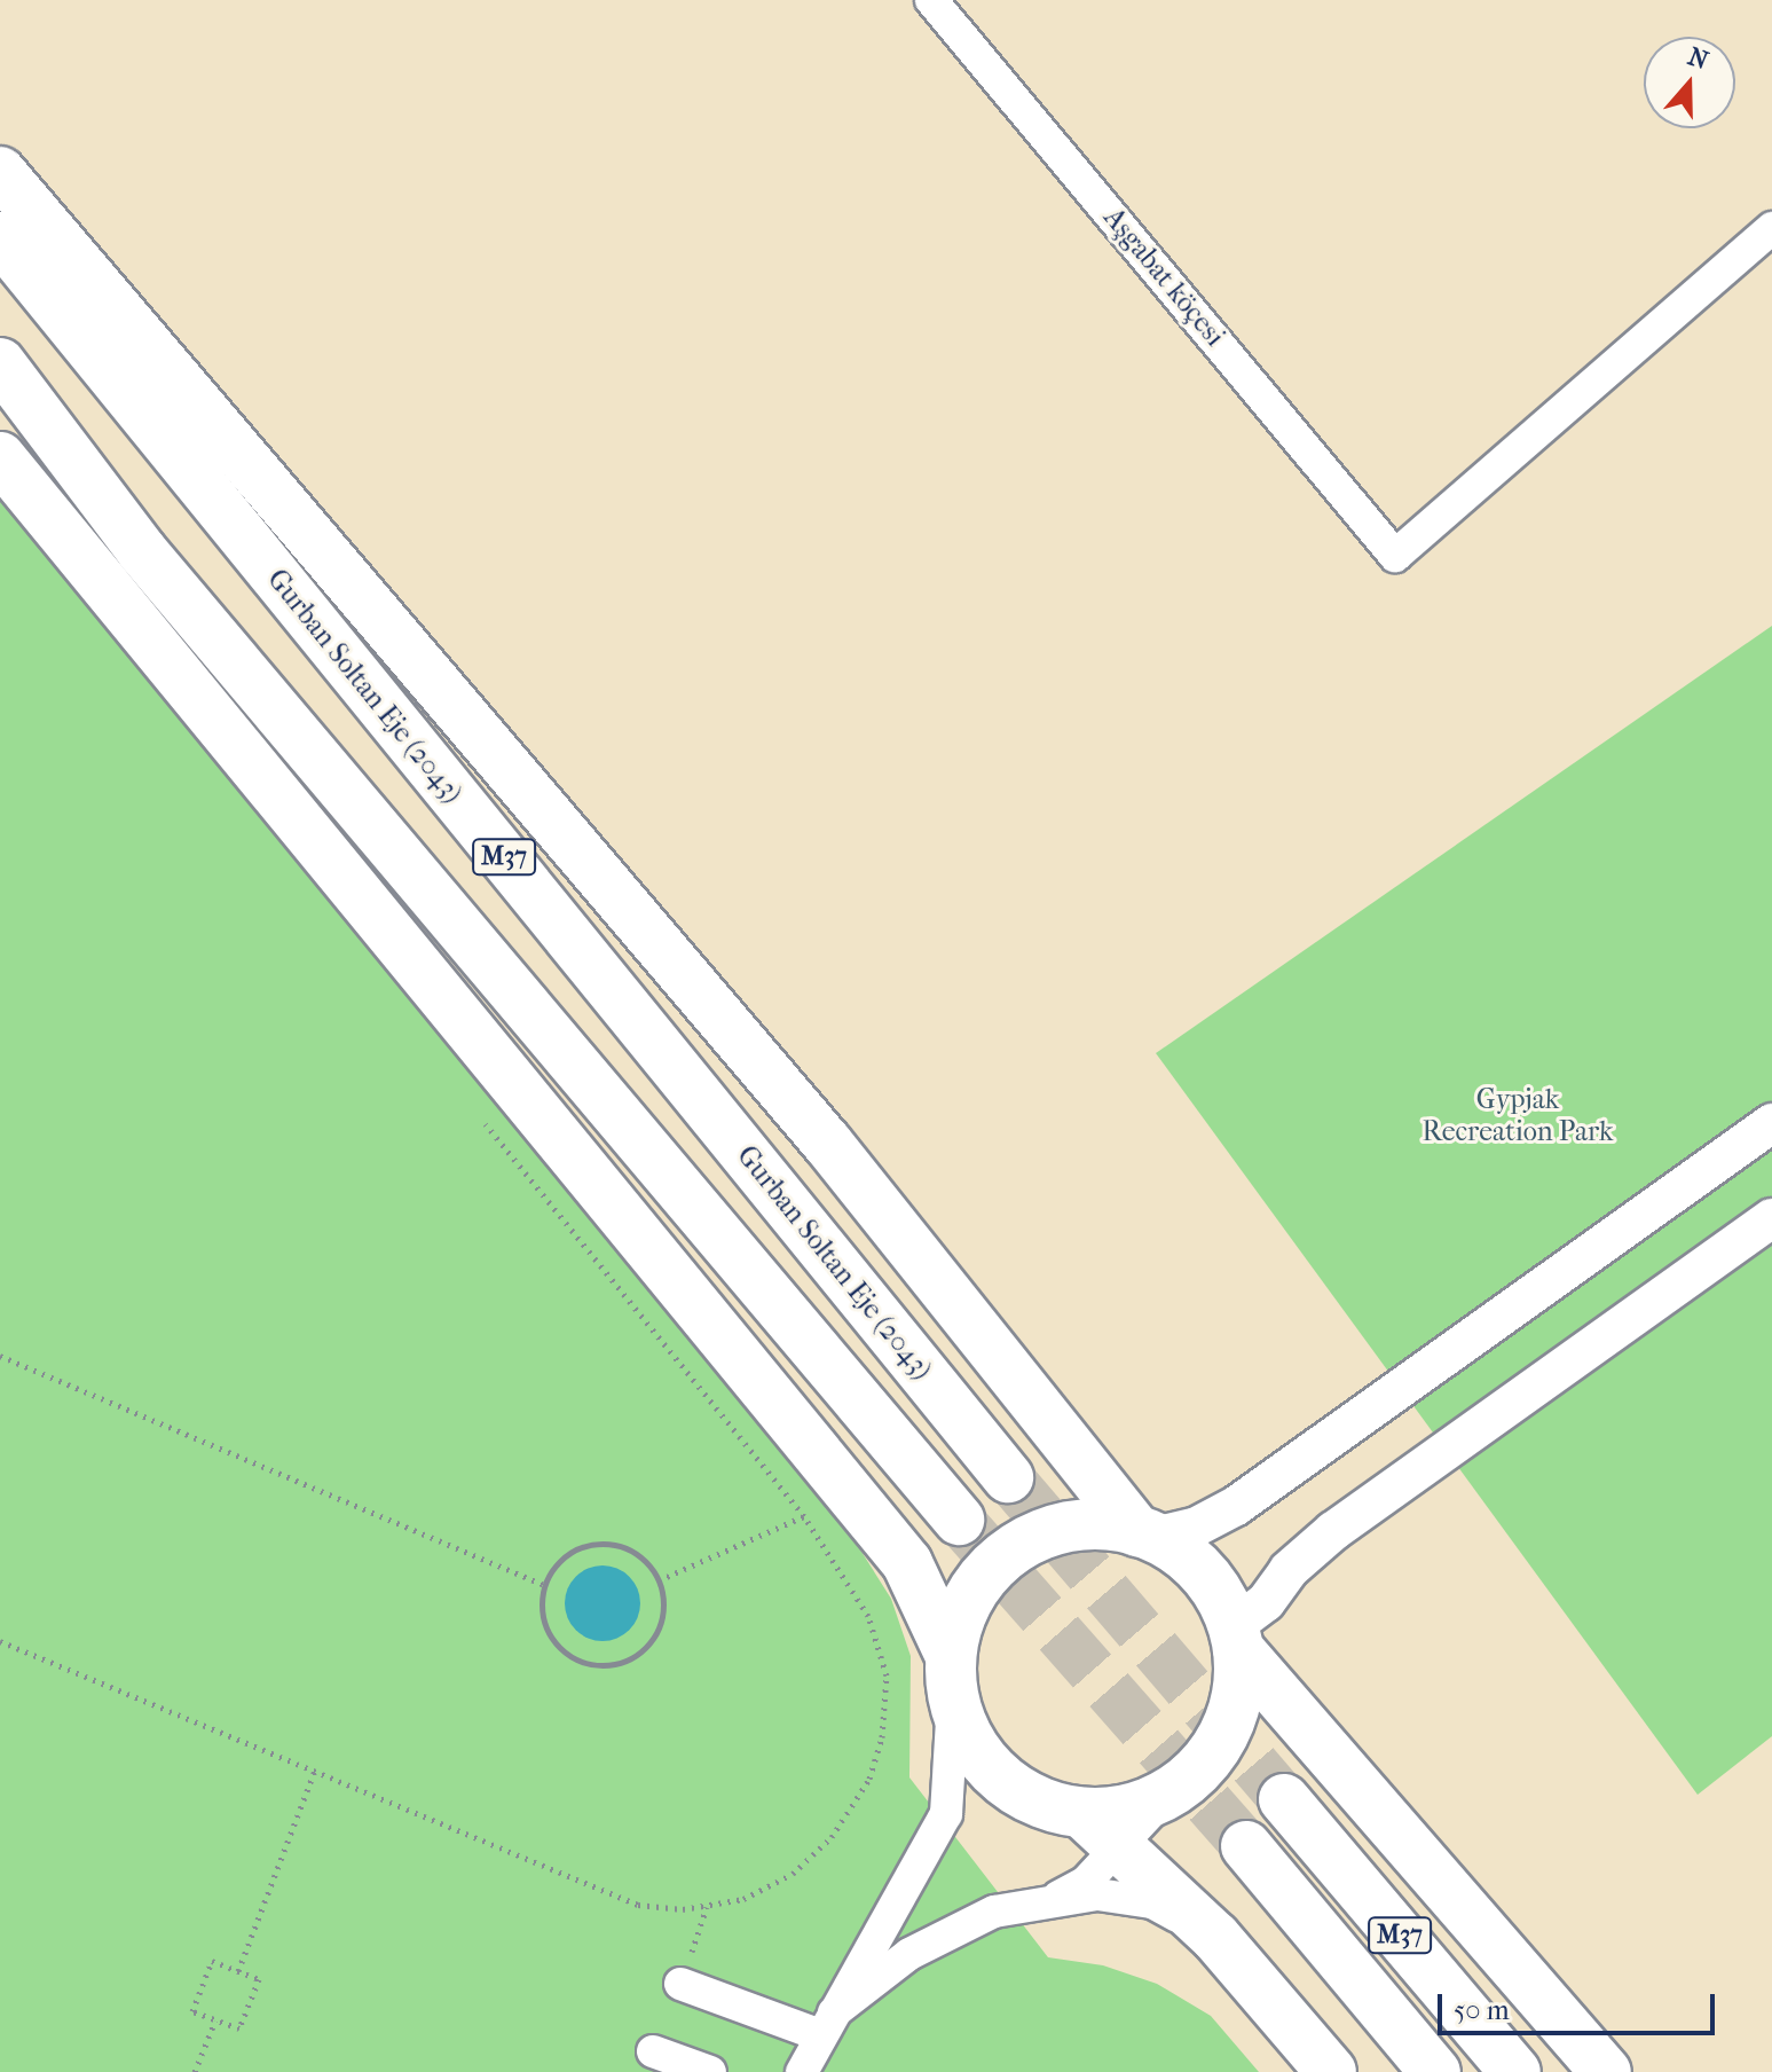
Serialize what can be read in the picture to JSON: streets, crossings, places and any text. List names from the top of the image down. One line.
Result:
{"streets":{"highway":["Gurban Soltan Eje (2043)","M37"],"street":["Aşgabat köçesi"]},"parks":["Gypjak Recreation Park"],"scale_bar":"50 m","north":"top"}
